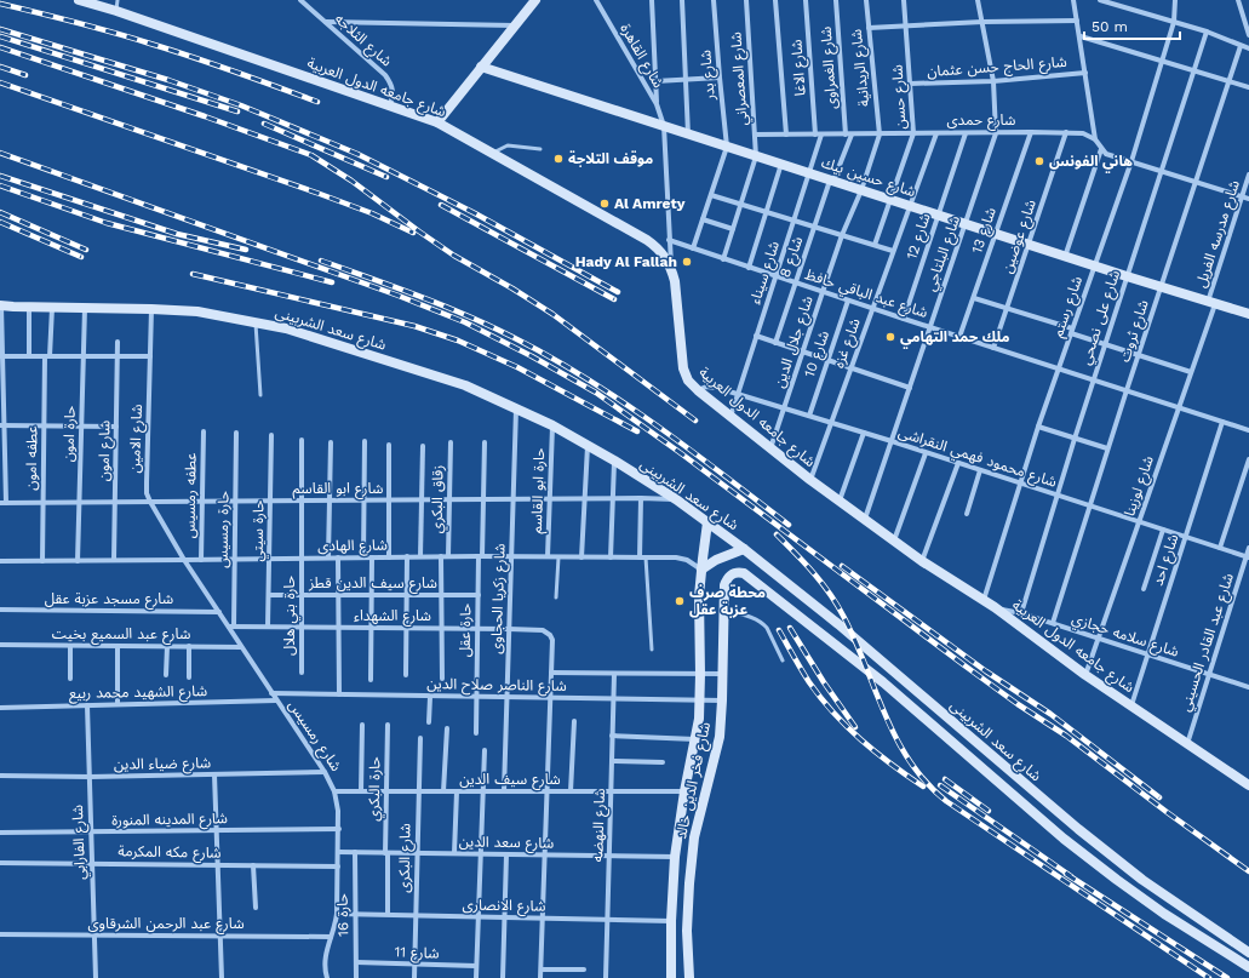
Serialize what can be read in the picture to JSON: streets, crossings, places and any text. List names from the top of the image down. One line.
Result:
{"streets":{"main road":["شارع جامعه الدول العربية","شارع حسين بيك","شارع سعد الشربينى","شارع فخر الدين خالد"],"street":["شارع الثلاجه","شارع القاهرة","شارع الحاج حسن عثمان","شارع الاغا","شارع الغمراوى","شارع الريدانية","شارع بدر","شارع المعصراني","شارع حسن","شارع حمدى","شارع 13","شارع مدرسه الفريل","شارع 12","شارع عوضين","شارع البلتاجي","شارع 8","شارع سيناء","شارع عبد الباقي حافظ","شارع رستم","شارع على نصحي","شارع ثروت","شارع جلال الدين","شارع غزه","شارع 10","حارة امون","شارع الامين","شارع امون","شارع محمود فهمي النقراشى","عطفه امون","شارع لوزينا","شارع ابو القاسم","حارة ابو القاسم","عطفه رمسيس","زقاق البكري","حارة رمسيس","حارة سيتي","شارع الهادى","شارع احد","شارع سيف الدين قطز","شارع مسجد عزبة عقل","شارع زكريا الحجاوى","حارة بني هلال","شارع الشهداء","حارة عقل","شارع عبد السميع بخيت","شارع سلامه حجازي","شارع عبد القادر الحسيني","شارع الناصر صلاح الدين","شارع الشهيد محمد ربيع","شارع رمسيس","شارع ضياء الدين","شارع سيف الدين","حارة البكري","شارع المدينه المنورة","شارع النهضه","شارع الفارابي","شارع سعد الدين","شارع مكه المكرمة","شارع البكرى","شارع الانصارى","حارة 16","شارع عبد الرحمن الشرقاوى","شارع 11"]},"crossings":[["شارع الثلاجه","شارع جامعه الدول العربية"],["شارع القاهرة","شارع جامعه الدول العربية"],["شارع القاهرة","شارع حسين بيك"],["شارع القاهرة","شارع عبد الباقي حافظ"],["شارع الحاج حسن عثمان","شارع حسن"],["شارع الاغا","شارع حمدى"],["شارع الغمراوى","شارع حمدى"],["شارع الغمراوى","شارع 8"],["شارع الريدانية","شارع حمدى"],["شارع الريدانية","شارع جلال الدين"],["شارع بدر","شارع حسين بيك"],["شارع المعصراني","شارع حمدى"],["شارع المعصراني","شارع حسين بيك"],["شارع جامعه الدول العربية","شارع البلتاجي"],["شارع جامعه الدول العربية","شارع سيناء"],["شارع جامعه الدول العربية","شارع رستم"],["شارع جامعه الدول العربية","شارع جلال الدين"],["شارع جامعه الدول العربية","شارع غزه"],["شارع جامعه الدول العربية","شارع محمود فهمي النقراشى"],["شارع جامعه الدول العربية","شارع لوزينا"],["شارع جامعه الدول العربية","شارع احد"],["شارع جامعه الدول العربية","شارع سلامه حجازي"],["شارع جامعه الدول العربية","شارع عبد القادر الحسيني"],["شارع حسن","شارع حمدى"],["شارع حسن","شارع حسين بيك"],["شارع حمدى","شارع 13"],["شارع حمدى","شارع 12"],["شارع حمدى","شارع عوضين"],["شارع حمدى","شارع البلتاجي"],["شارع حمدى","شارع 8"],["شارع حمدى","شارع سيناء"],["شارع حمدى","شارع جلال الدين"],["شارع حمدى","شارع غزه"],["شارع حسين بيك","شارع 13"],["شارع حسين بيك","شارع مدرسه الفريل"],["شارع حسين بيك","شارع 12"],["شارع حسين بيك","شارع عوضين"],["شارع حسين بيك","شارع البلتاجي"],["شارع حسين بيك","شارع 8"],["شارع حسين بيك","شارع سيناء"],["شارع حسين بيك","شارع رستم"],["شارع حسين بيك","شارع على نصحي"],["شارع حسين بيك","شارع ثروت"],["شارع حسين بيك","شارع جلال الدين"],["شارع حسين بيك","شارع غزه"],["شارع حسين بيك","شارع لوزينا"],["شارع 13","شارع عبد الباقي حافظ"],["شارع مدرسه الفريل","شارع لوزينا"],["شارع 12","شارع عبد الباقي حافظ"],["شارع عوضين","شارع عبد الباقي حافظ"],["شارع البلتاجي","شارع عبد الباقي حافظ"],["شارع البلتاجي","شارع محمود فهمي النقراشى"],["شارع 8","شارع عبد الباقي حافظ"],["شارع سيناء","شارع عبد الباقي حافظ"],["شارع سيناء","شارع محمود فهمي النقراشى"],["شارع عبد الباقي حافظ","شارع رستم"],["شارع عبد الباقي حافظ","شارع على نصحي"],["شارع عبد الباقي حافظ","شارع ثروت"],["شارع عبد الباقي حافظ","شارع جلال الدين"],["شارع عبد الباقي حافظ","شارع غزه"],["شارع عبد الباقي حافظ","شارع 10"],["شارع عبد الباقي حافظ","شارع لوزينا"],["شارع عبد الباقي حافظ","شارع احد"],["شارع رستم","شارع محمود فهمي النقراشى"],["شارع على نصحي","شارع محمود فهمي النقراشى"],["شارع على نصحي","شارع سلامه حجازي"],["شارع سعد الشربينى","حارة امون"],["شارع سعد الشربينى","شارع الامين"],["شارع سعد الشربينى","عطفه امون"],["شارع سعد الشربينى","شارع ابو القاسم"],["شارع سعد الشربينى","حارة ابو القاسم"],["شارع سعد الشربينى","شارع زكريا الحجاوى"],["شارع سعد الشربينى","شارع فخر الدين خالد"],["شارع ثروت","شارع محمود فهمي النقراشى"],["شارع ثروت","شارع سلامه حجازي"],["شارع جلال الدين","شارع محمود فهمي النقراشى"],["شارع غزه","شارع محمود فهمي النقراشى"],["شارع 10","شارع محمود فهمي النقراشى"],["حارة امون","شارع ابو القاسم"],["حارة امون","شارع الهادى"],["شارع الامين","شارع ابو القاسم"],["شارع الامين","شارع الهادى"],["شارع الامين","شارع رمسيس"],["شارع امون","شارع ابو القاسم"],["شارع امون","شارع الهادى"],["شارع محمود فهمي النقراشى","شارع لوزينا"],["شارع محمود فهمي النقراشى","شارع احد"],["شارع محمود فهمي النقراشى","شارع عبد القادر الحسيني"],["عطفه امون","شارع ابو القاسم"],["عطفه امون","شارع الهادى"],["شارع لوزينا","شارع سلامه حجازي"],["شارع ابو القاسم","حارة ابو القاسم"],["شارع ابو القاسم","عطفه رمسيس"],["شارع ابو القاسم","زقاق البكري"],["شارع ابو القاسم","حارة رمسيس"],["شارع ابو القاسم","حارة سيتي"],["شارع ابو القاسم","شارع زكريا الحجاوى"],["شارع ابو القاسم","حارة بني هلال"],["شارع ابو القاسم","حارة عقل"],["حارة ابو القاسم","شارع الهادى"],["عطفه رمسيس","شارع الهادى"],["زقاق البكري","شارع الهادى"],["حارة رمسيس","شارع الهادى"],["حارة رمسيس","شارع الشهداء"],["حارة رمسيس","شارع رمسيس"],["حارة سيتي","شارع الهادى"],["حارة سيتي","شارع سيف الدين قطز"],["حارة سيتي","شارع الشهداء"],["شارع الهادى","شارع زكريا الحجاوى"],["شارع الهادى","حارة بني هلال"],["شارع الهادى","حارة عقل"],["شارع الهادى","شارع رمسيس"],["شارع الهادى","شارع فخر الدين خالد"],["شارع احد","شارع سلامه حجازي"],["شارع سيف الدين قطز","حارة بني هلال"],["شارع سيف الدين قطز","حارة عقل"],["شارع مسجد عزبة عقل","شارع رمسيس"],["شارع زكريا الحجاوى","شارع الشهداء"],["شارع زكريا الحجاوى","شارع الناصر صلاح الدين"],["شارع زكريا الحجاوى","شارع سيف الدين"],["حارة بني هلال","شارع الشهداء"],["شارع الشهداء","حارة عقل"],["شارع الشهداء","شارع رمسيس"],["حارة عقل","شارع الناصر صلاح الدين"],["شارع عبد السميع بخيت","شارع رمسيس"],["شارع سلامه حجازي","شارع عبد القادر الحسيني"],["شارع الناصر صلاح الدين","شارع رمسيس"],["شارع الناصر صلاح الدين","شارع فخر الدين خالد"],["شارع الناصر صلاح الدين","شارع النهضه"],["شارع الشهيد محمد ربيع","شارع رمسيس"],["شارع الشهيد محمد ربيع","شارع الفارابي"],["شارع رمسيس","شارع ضياء الدين"],["شارع رمسيس","شارع سيف الدين"],["شارع رمسيس","شارع المدينه المنورة"],["شارع رمسيس","شارع سعد الدين"],["شارع رمسيس","شارع مكه المكرمة"],["شارع رمسيس","شارع الانصارى"],["شارع رمسيس","شارع عبد الرحمن الشرقاوى"],["شارع ضياء الدين","شارع الفارابي"],["شارع سيف الدين","شارع فخر الدين خالد"],["شارع سيف الدين","حارة البكري"],["شارع سيف الدين","شارع النهضه"],["شارع سيف الدين","شارع البكرى"],["شارع فخر الدين خالد","شارع سعد الدين"],["شارع فخر الدين خالد","شارع الانصارى"],["حارة البكري","شارع سعد الدين"],["حارة البكري","شارع الانصارى"],["شارع المدينه المنورة","شارع الفارابي"],["شارع النهضه","شارع سعد الدين"],["شارع النهضه","شارع الانصارى"],["شارع الفارابي","شارع مكه المكرمة"],["شارع الفارابي","شارع عبد الرحمن الشرقاوى"],["شارع سعد الدين","شارع البكرى"],["شارع سعد الدين","حارة 16"],["شارع البكرى","شارع الانصارى"],["شارع البكرى","شارع 11"],["شارع الانصارى","حارة 16"],["حارة 16","شارع 11"]],"places":["موقف التلاجة","هاني الفونس","Al Amrety","Hady Al Fallah","ملك حمد التهامي","محطة صرف عزبة عقل"],"scale_bar":"50 m"}
